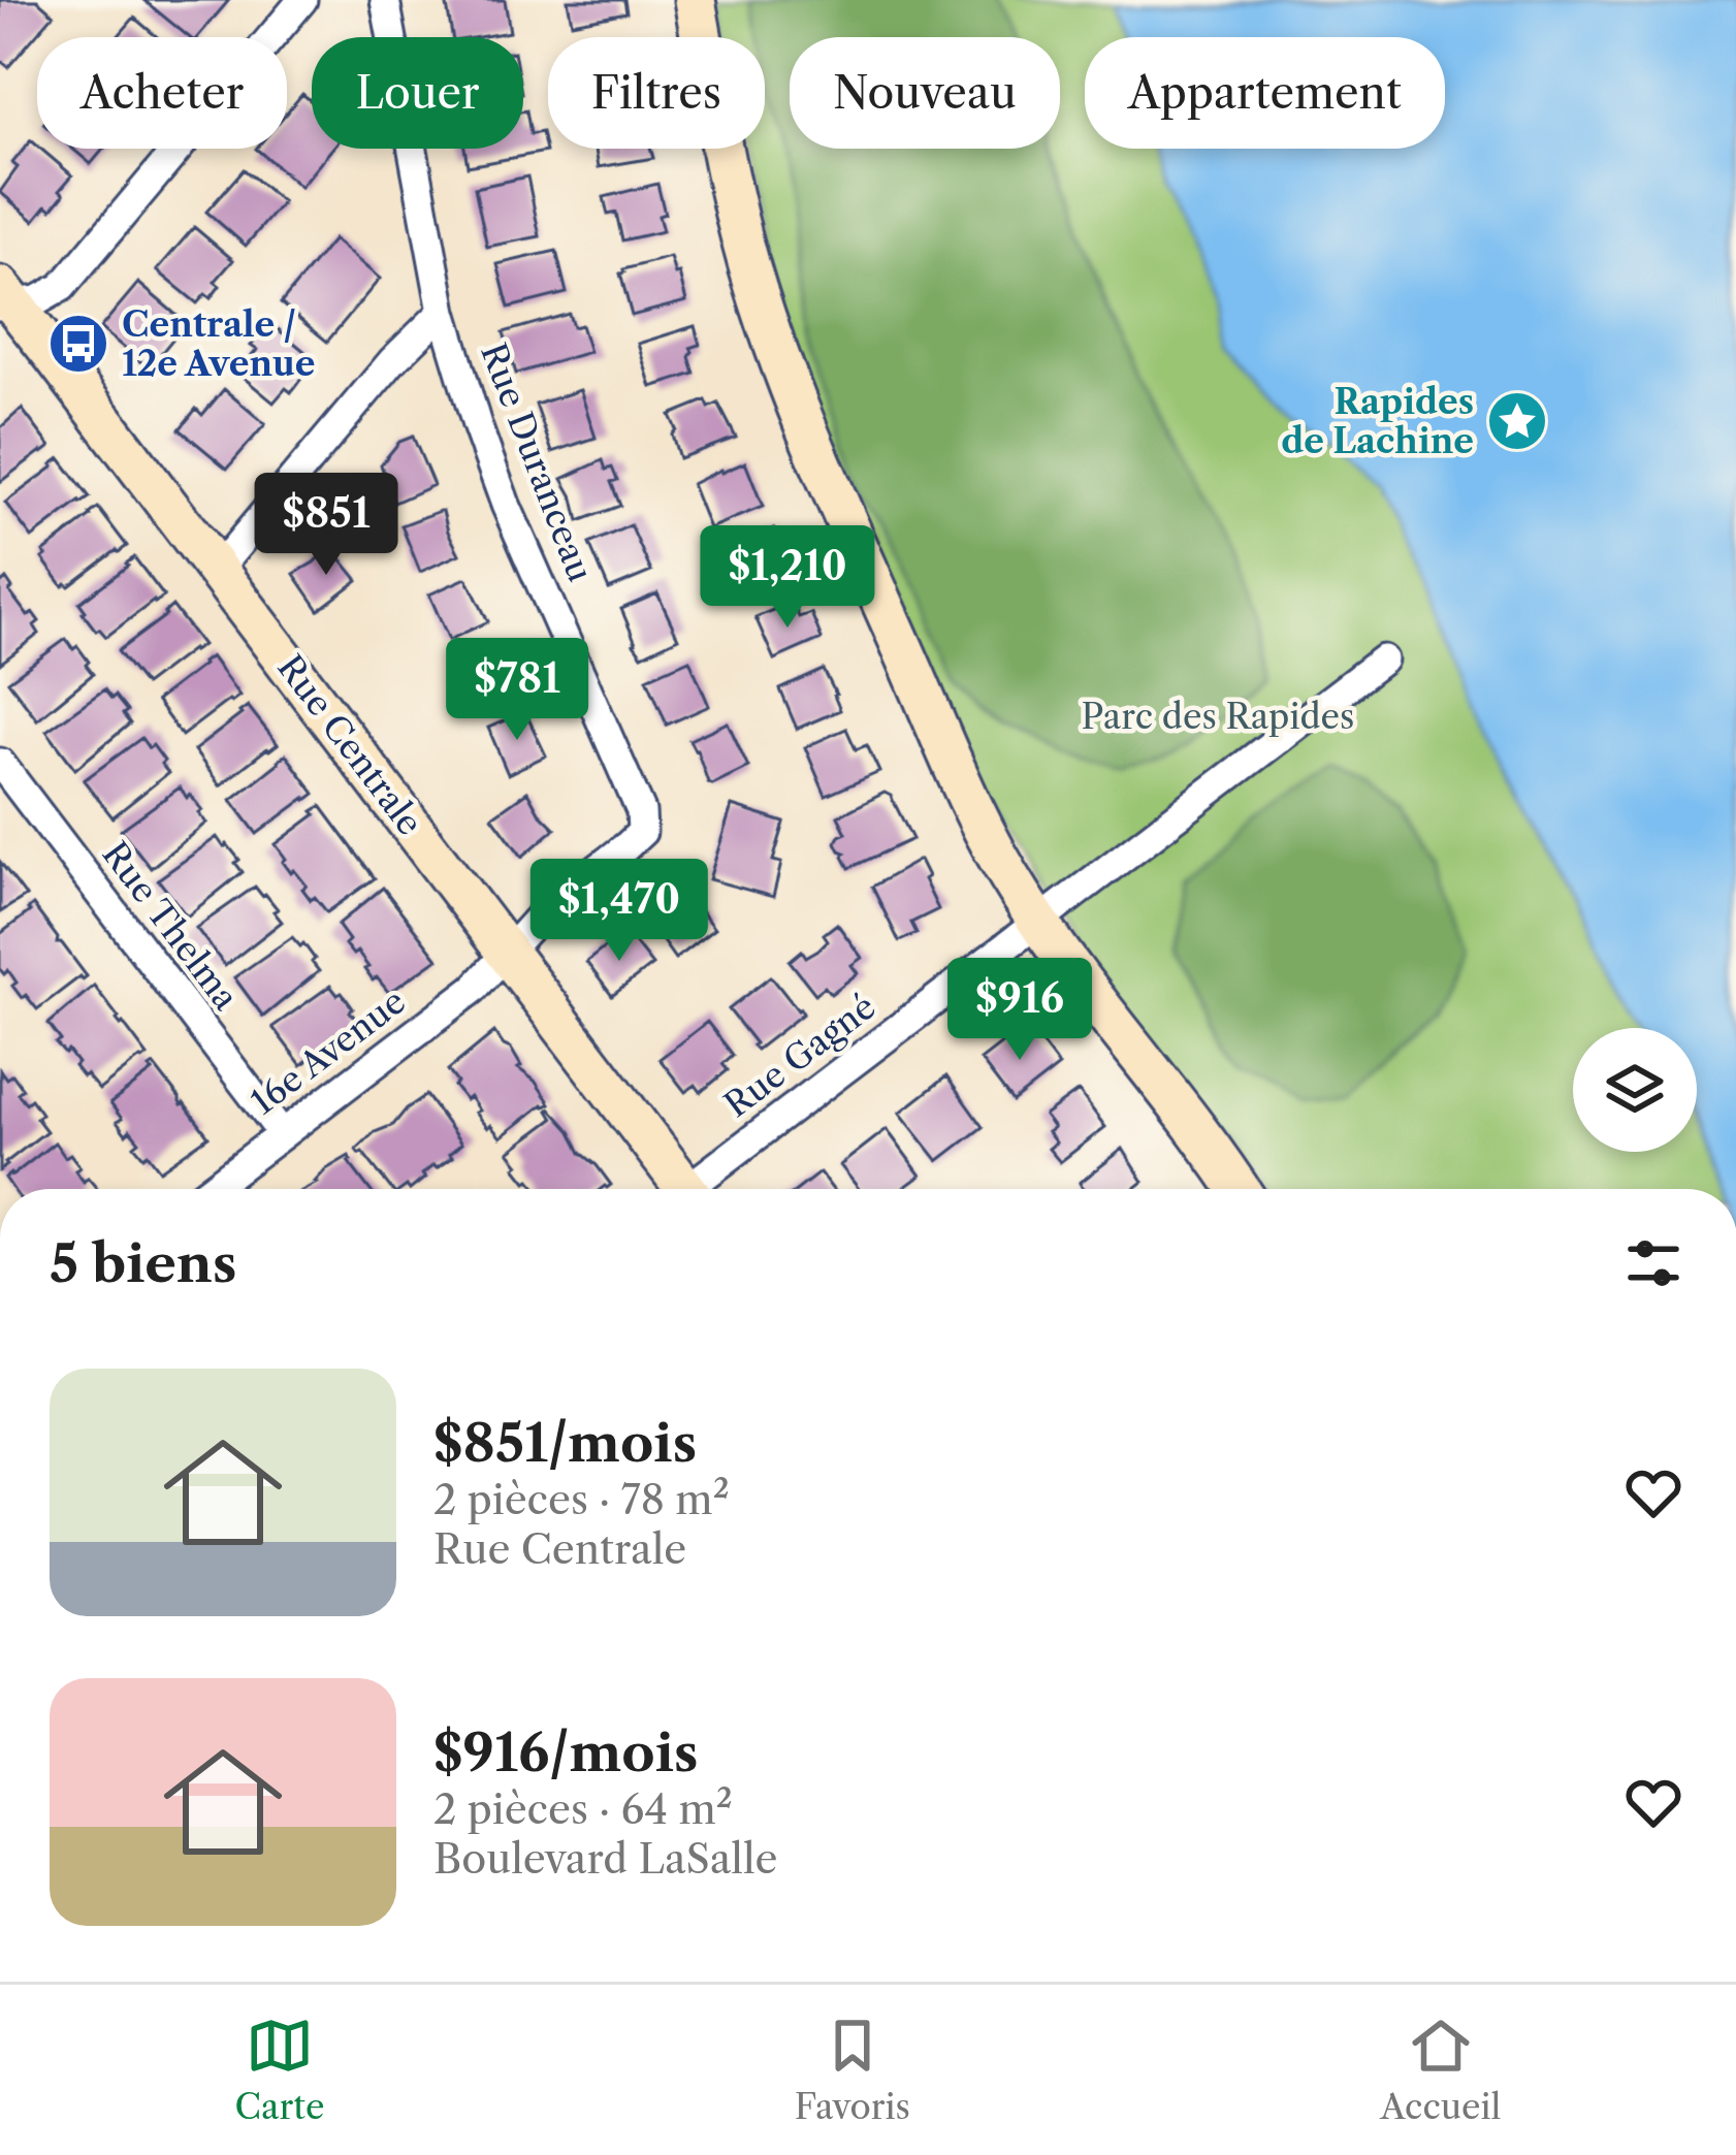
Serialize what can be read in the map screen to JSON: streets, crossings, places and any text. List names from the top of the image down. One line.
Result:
{"streets":{"main road":["Rue Centrale"],"street":["Rue Duranceau","Rue Thelma","16e Avenue","Rue Gagné"]},"crossings":[["Rue Duranceau","Rue Centrale"],["Rue Duranceau","16e Avenue"],["Rue Centrale","16e Avenue"],["Rue Thelma","16e Avenue"]],"parks":["Parc des Rapides"],"places":{"bus stop":["Centrale / 12e Avenue"],"place":["Rapides de Lachine"]},"page":{"chip":["Acheter","Louer","Filtres","Nouveau","Appartement"],"price":["$851","$1,210","$781","$1,470","$916"],"heading":"5 biens","list":[{"name":"$851/mois","note":"2 pièces · 78 m² · Rue Centrale"},{"name":"$916/mois","note":"2 pièces · 64 m² · Boulevard LaSalle"}],"tabs":["Carte","Favoris","Accueil"]}}
